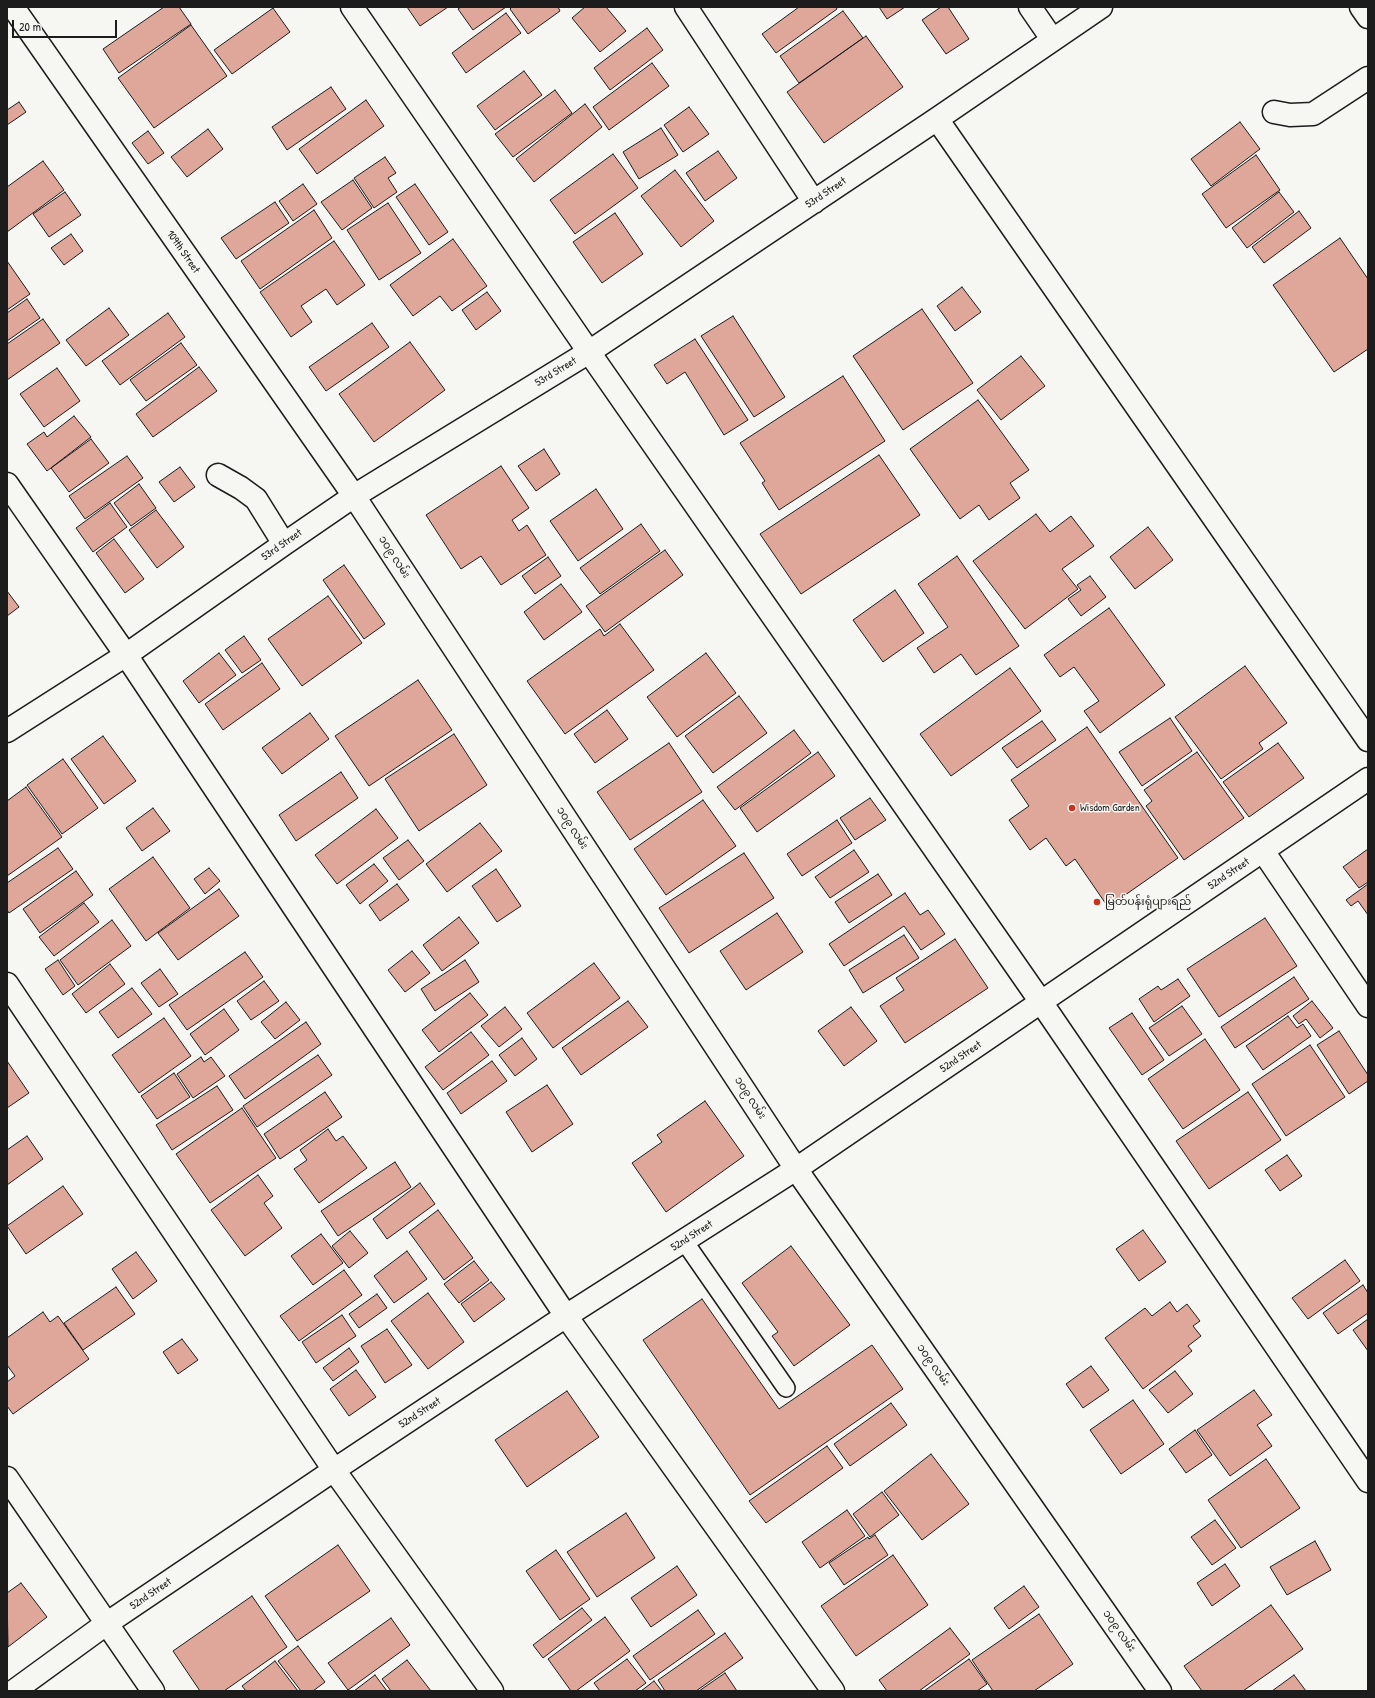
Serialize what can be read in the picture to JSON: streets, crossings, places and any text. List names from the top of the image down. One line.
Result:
{"streets":{"street":["53rd Street","109th Street","၁၀၉ လမ်း","52nd Street"]},"crossings":[["53rd Street","109th Street"],["53rd Street","၁၀၉ လမ်း"],["109th Street","၁၀၉ လမ်း"],["၁၀၉ လမ်း","52nd Street"]],"places":["Wisdom Garden","မြတ်ပန်းရုံပျားရည်"],"scale_bar":"20 m"}
